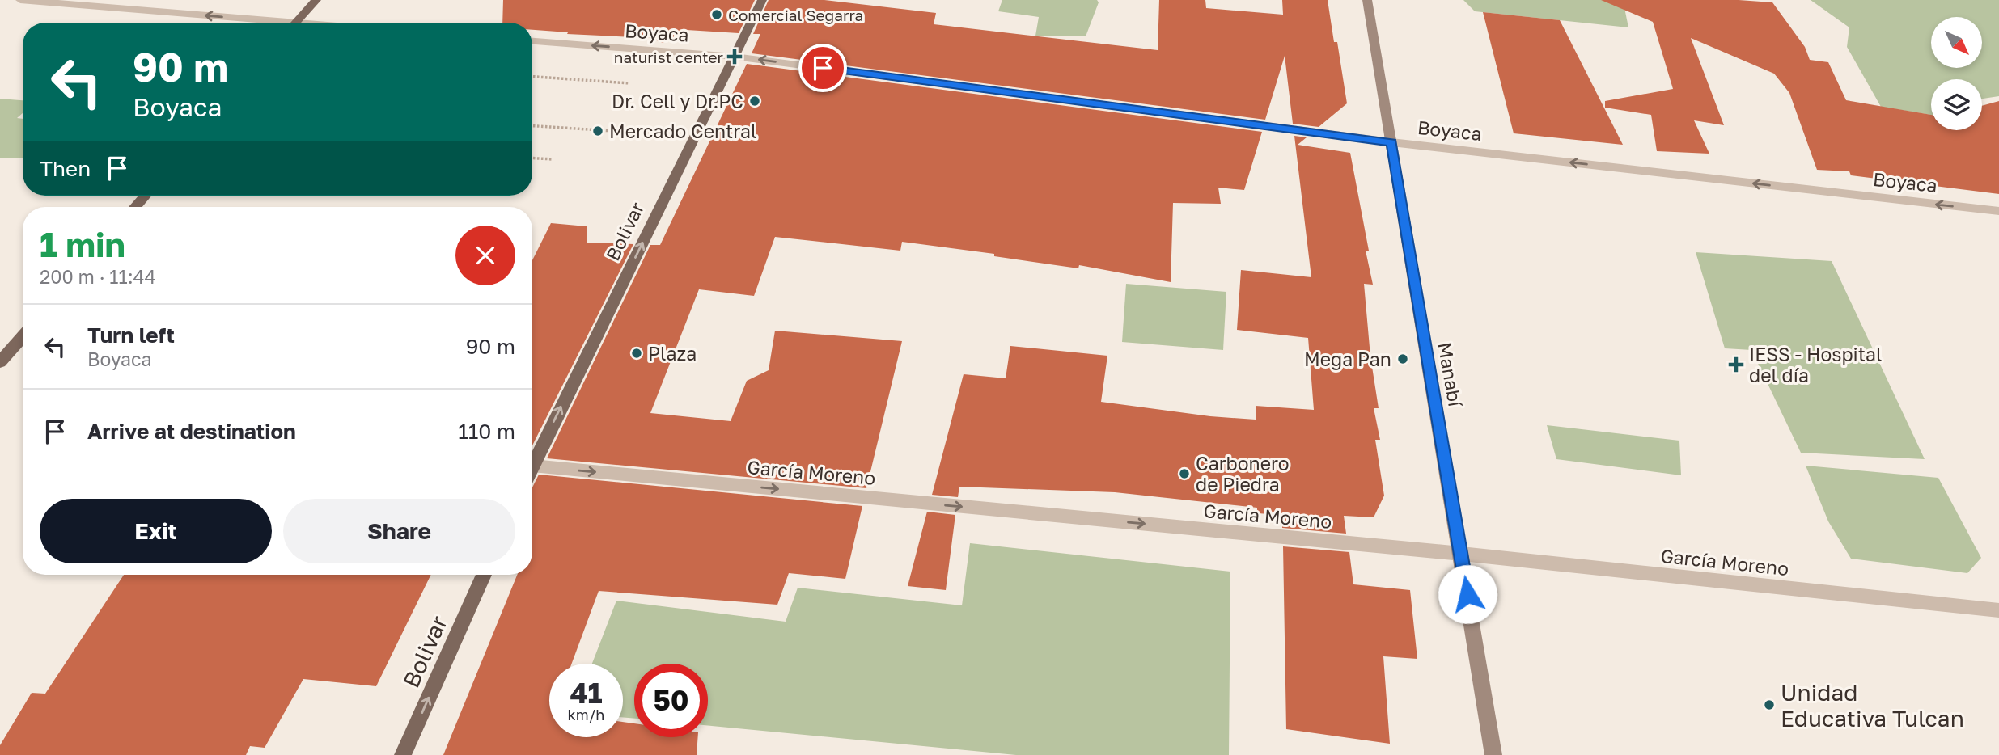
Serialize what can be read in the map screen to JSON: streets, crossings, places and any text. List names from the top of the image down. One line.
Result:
{"streets":{"main road":["Bolivar","Manabí"],"street":["Boyaca","García Moreno"]},"crossings":[["Boyaca","Bolivar"],["Boyaca","Manabí"],["Bolivar","García Moreno"],["Manabí","García Moreno"]],"one_way":["Boyaca","Bolivar","García Moreno"],"places":{"other":["Comercial Segarra","Dr. Cell y Dr.PC","Mercado Central","Plaza","Mega Pan","Carbonero de Piedra","Unidad Educativa Tulcan"],"health":["naturist center","IESS - Hospital del día"]},"north":"bottom right","page":{"turn":["90 m","Boyaca"],"then":"Then","heading":["1 min","200 m · 11:44"],"list":[{"name":"Turn left","note":"Boyaca","value":"90 m"},{"name":"Arrive at destination","value":"110 m"}],"buttons":["Exit","Share"],"speed":"41 km/h","limit":"50"}}
